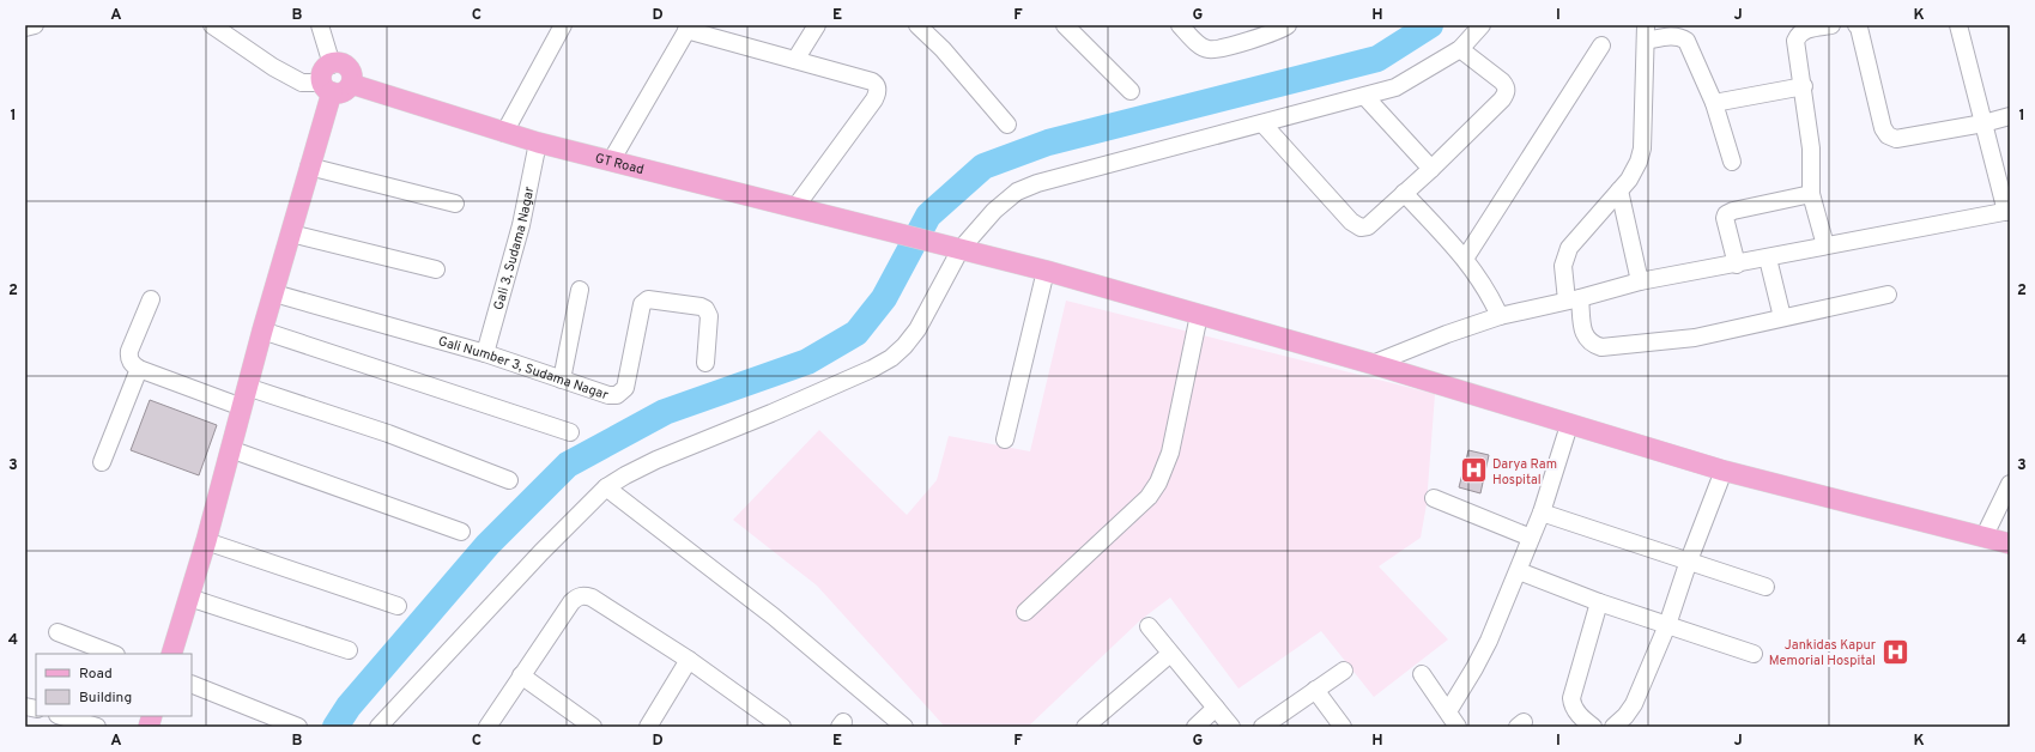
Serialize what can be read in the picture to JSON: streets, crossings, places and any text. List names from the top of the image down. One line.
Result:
{"streets":{"main road":["GT Road"],"street":["Gali 3, Sudama Nagar","Gali Number 3, Sudama Nagar"]},"crossings":[["GT Road","Gali 3, Sudama Nagar"],["Gali 3, Sudama Nagar","Gali Number 3, Sudama Nagar"]],"places":{"hospital":["Darya Ram Hospital","Jankidas Kapur Memorial Hospital"]},"legend":["Road","Building"],"grid":{"columns":["A","B","C","D","E","F","G","H","I","J","K"],"rows":["1","2","3","4"]}}
